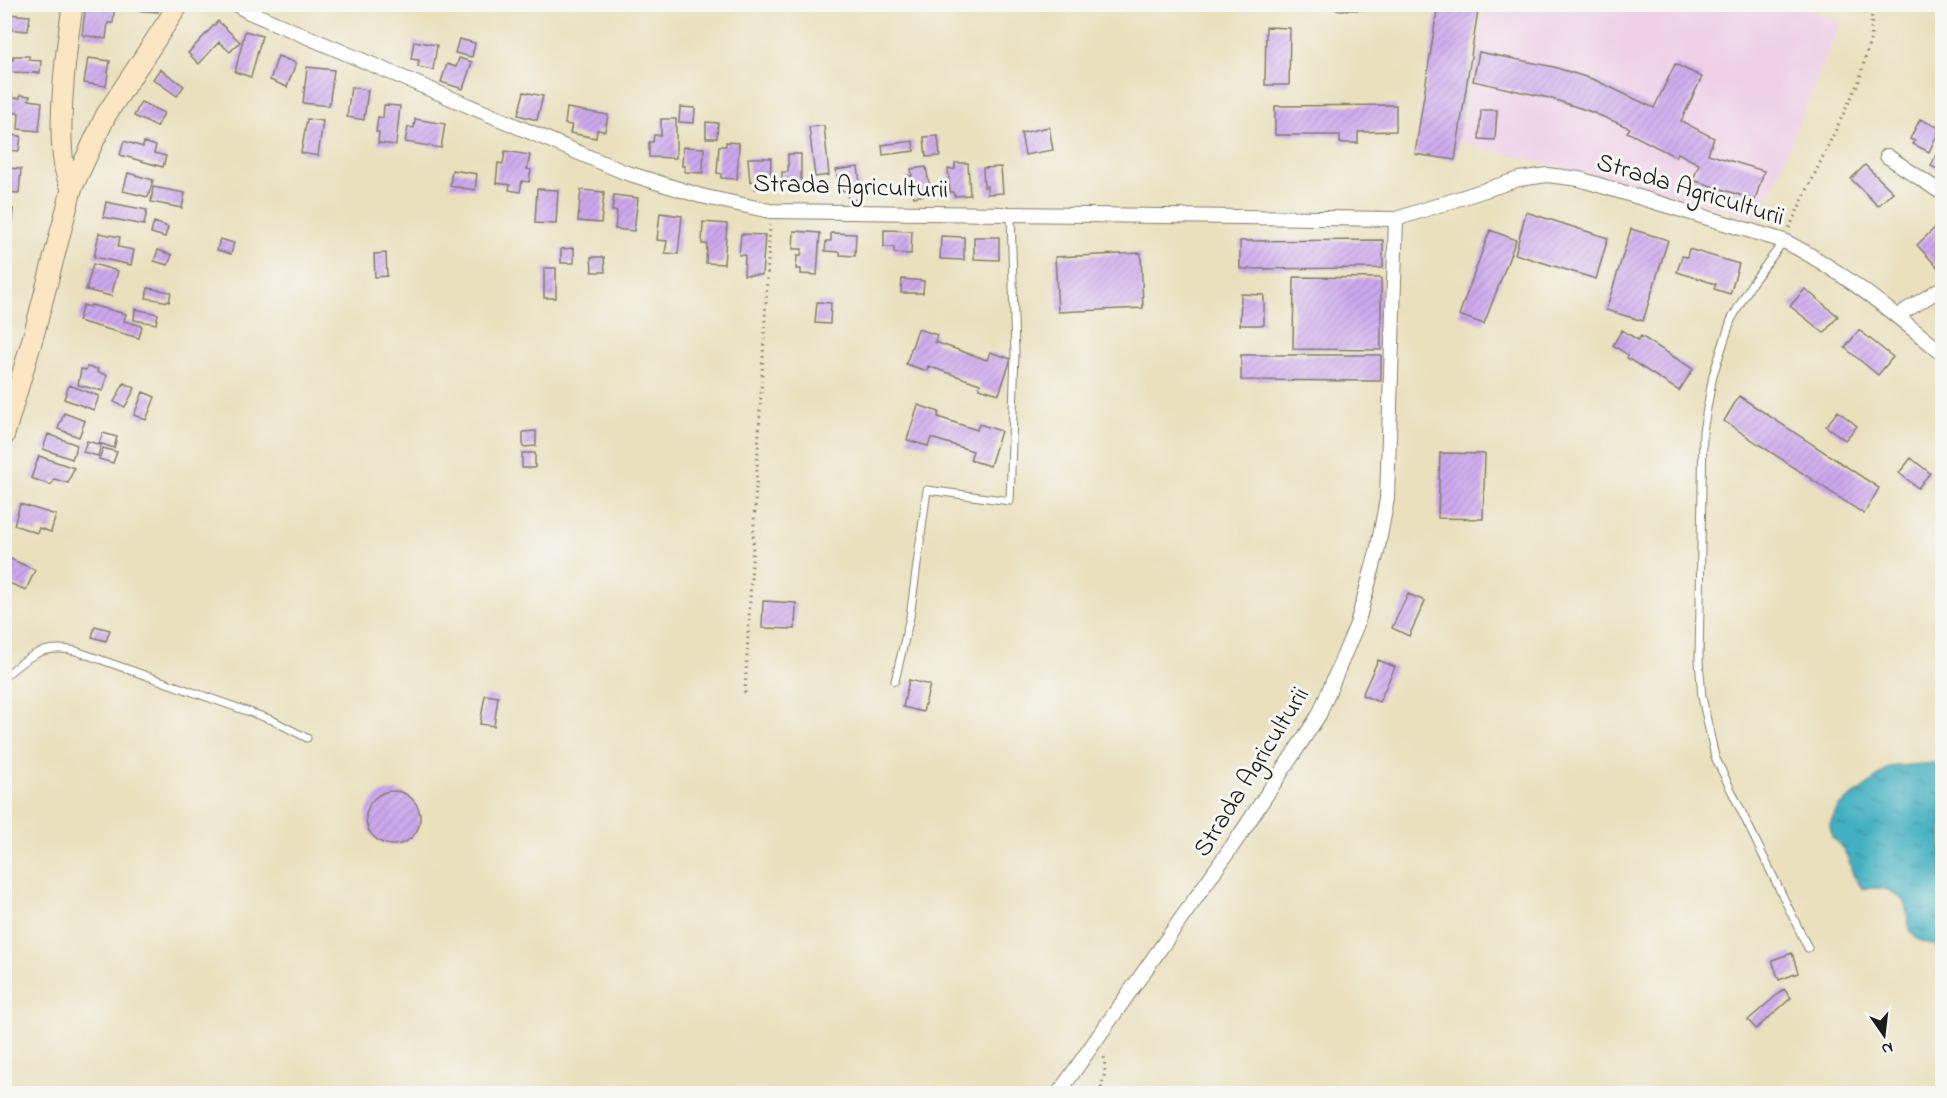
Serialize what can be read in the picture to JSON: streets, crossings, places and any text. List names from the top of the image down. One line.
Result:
{"streets":{"street":["Strada Agriculturii"]},"north":"bottom"}
